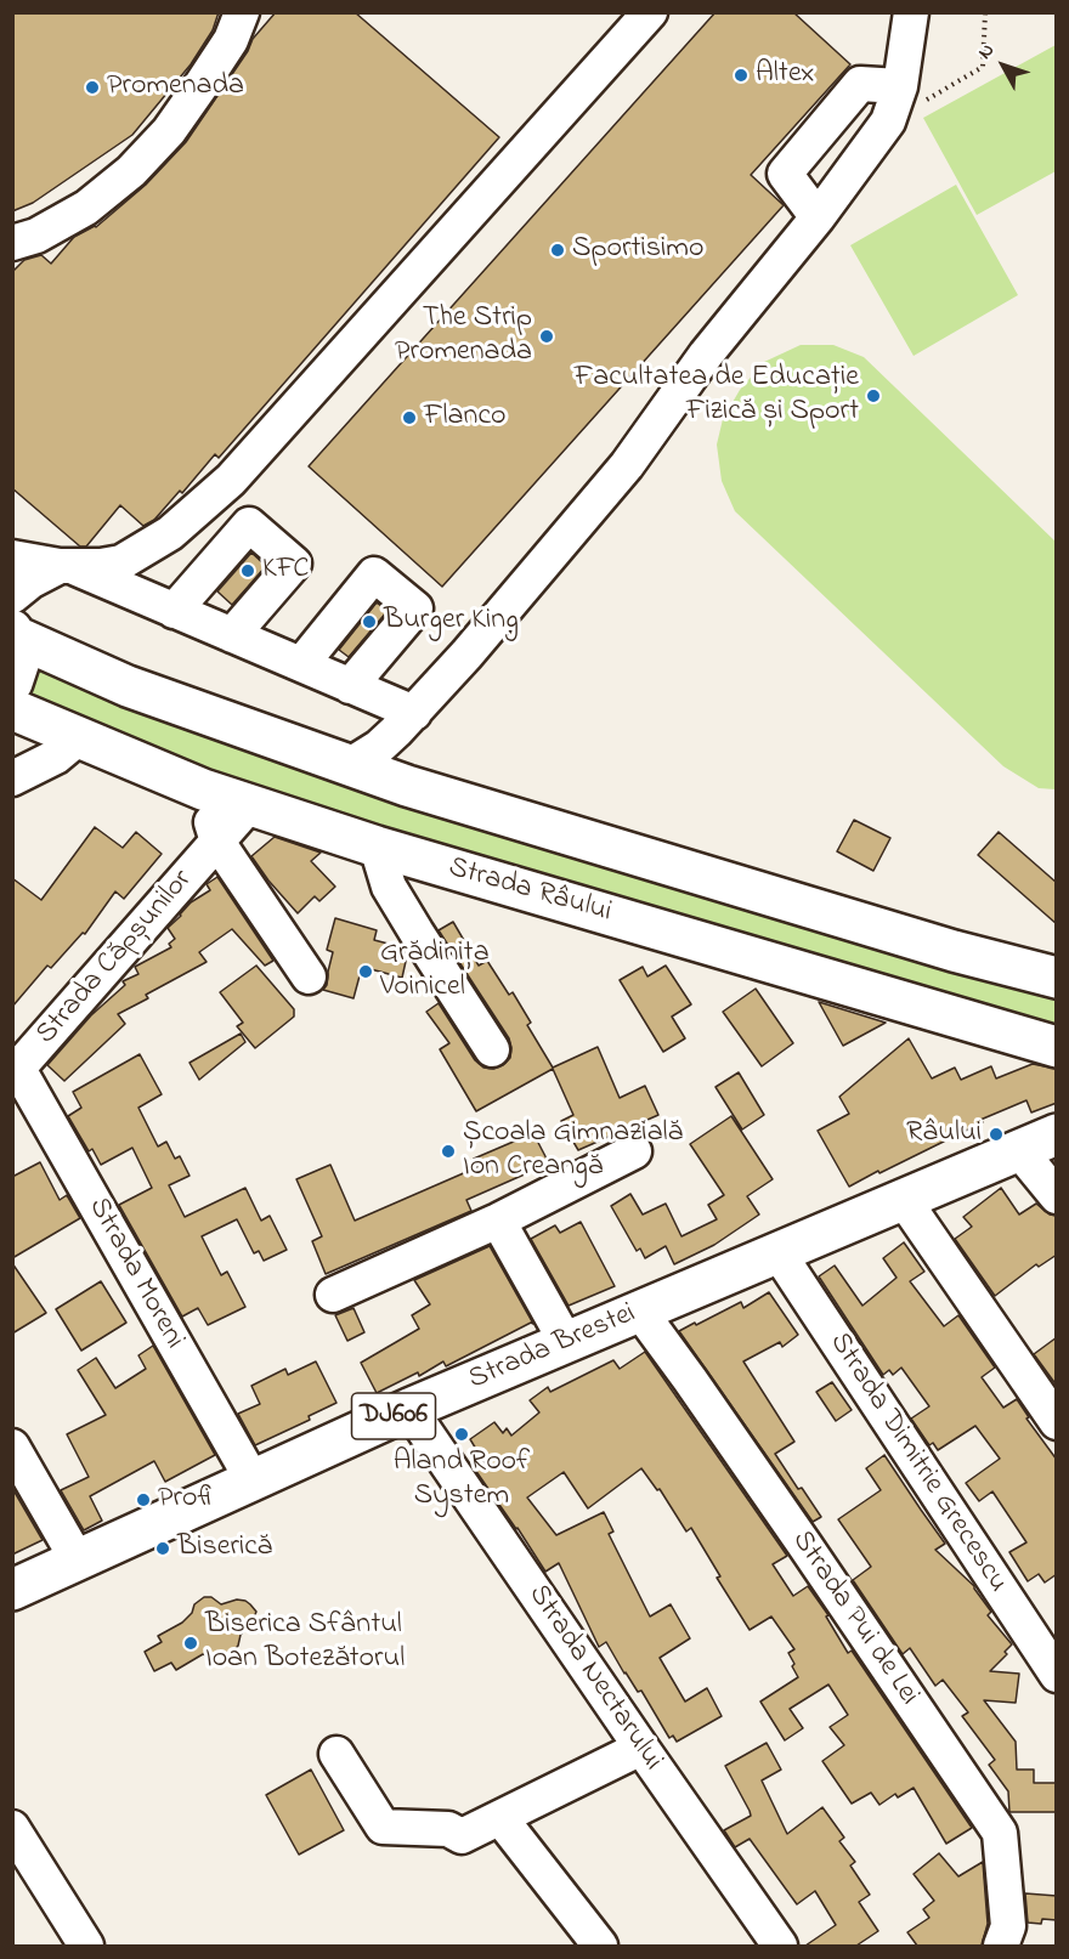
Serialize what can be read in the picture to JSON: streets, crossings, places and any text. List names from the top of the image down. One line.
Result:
{"streets":{"main road":["Strada Râului","Strada Brestei","DJ606"],"street":["Strada Căpșunilor","Strada Moreni","Strada Dimitrie Grecescu","Strada Pui de Lei","Strada Nectarului"]},"crossings":[["Strada Râului","Strada Căpșunilor"],["Strada Căpșunilor","Strada Moreni"],["Strada Moreni","Strada Brestei"],["Strada Brestei","Strada Dimitrie Grecescu"],["Strada Brestei","Strada Pui de Lei"],["Strada Brestei","Strada Nectarului"]],"places":["Altex","Promenada","Sportisimo","The Strip Promenada","Facultatea de Educație Fizică și Sport","Flanco","KFC","Burger King","Grădinița Voinicel","Râului","Școala Gimnazială Ion Creangă","Aland Roof System","Profi","Biserică","Biserica Sfântul Ioan Botezătorul"],"north":"top left"}
